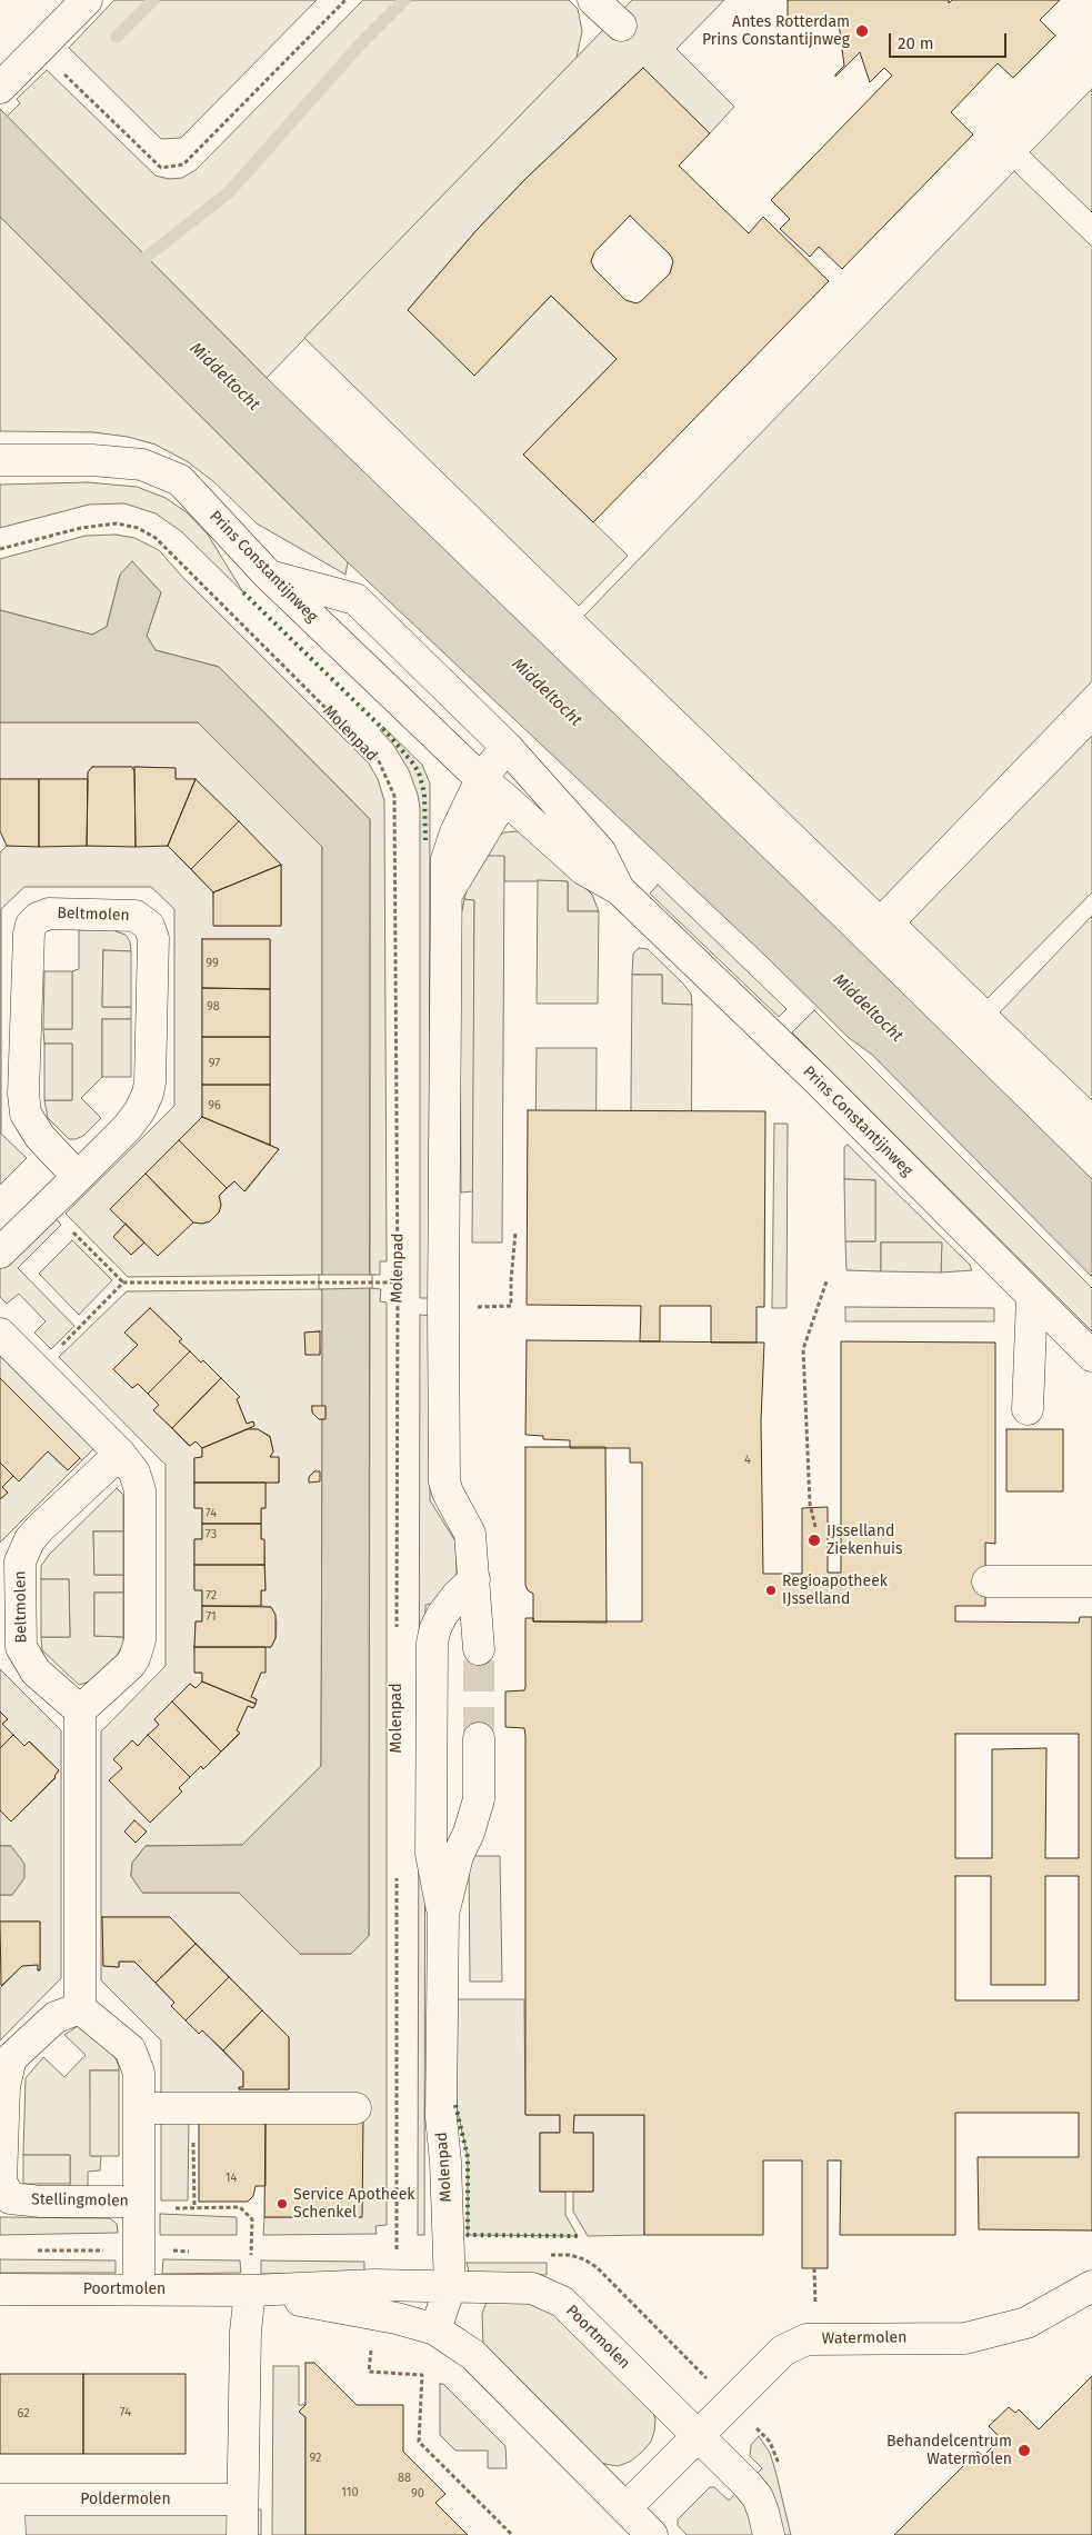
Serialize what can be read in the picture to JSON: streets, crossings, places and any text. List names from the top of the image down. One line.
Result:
{"streets":{"street":["Prins Constantijnweg","Molenpad","Beltmolen","Stellingmolen","Poortmolen","Watermolen","Poldermolen"]},"crossings":[["Molenpad","Poortmolen"],["Stellingmolen","Poortmolen"],["Poortmolen","Watermolen"]],"water":["Middeltocht"],"places":["Antes Rotterdam Prins Constantijnweg","IJsselland Ziekenhuis","Regioapotheek IJsselland","Service Apotheek Schenkel","Behandelcentrum Watermolen"],"house_numbers":["99","98","97","96","4","74","73","72","71","14","74","62","92","88","110","90"],"scale_bar":"20 m"}
